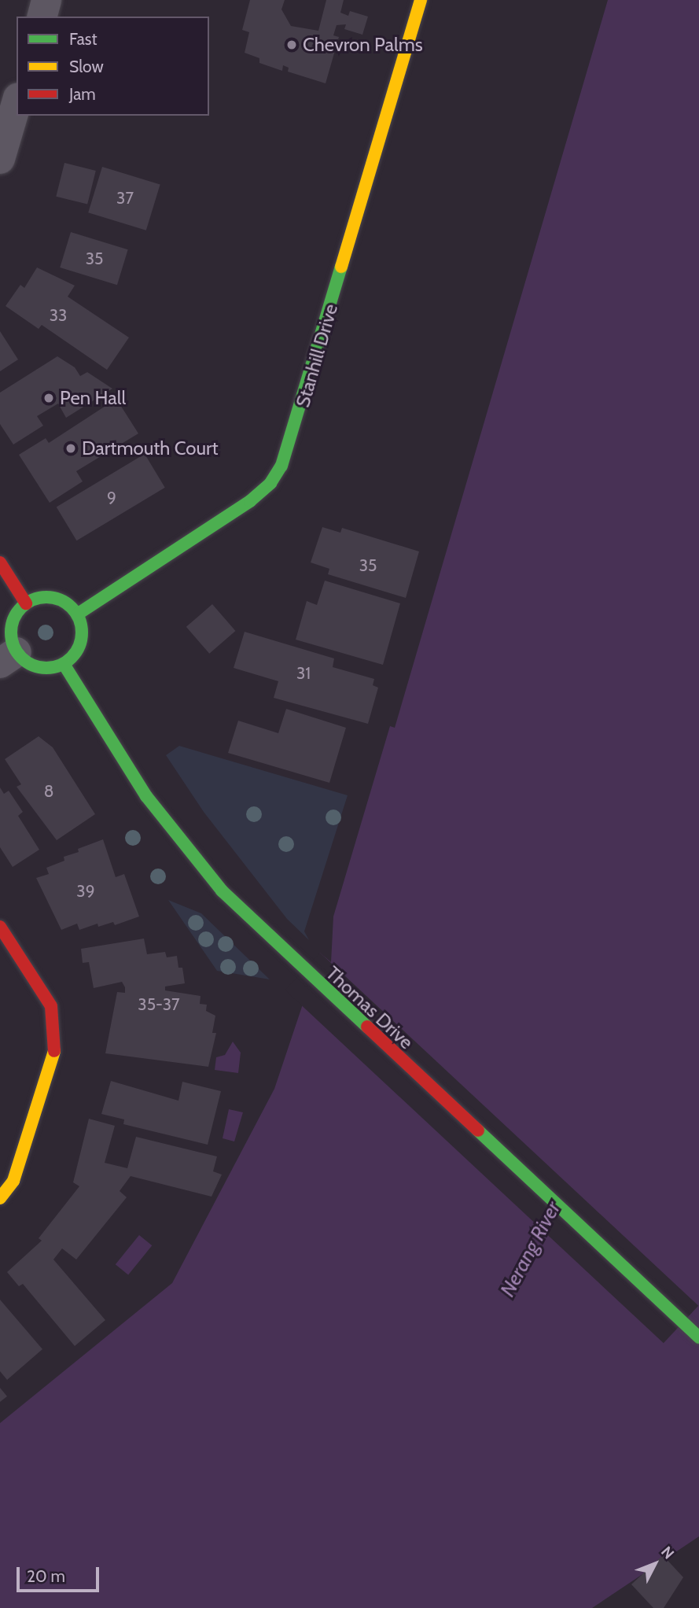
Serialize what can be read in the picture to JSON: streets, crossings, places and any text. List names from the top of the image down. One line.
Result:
{"streets":{"main road":["Stanhill Drive","Thomas Drive"]},"crossings":[["Stanhill Drive","Thomas Drive"]],"water":["Nerang River"],"places":["Chevron Palms","Pen Hall","Dartmouth Court"],"house_numbers":["37","35","33","9","35","31","8","39","35-37"],"legend":["Fast","Slow","Jam"],"scale_bar":"20 m","north":"top right"}
